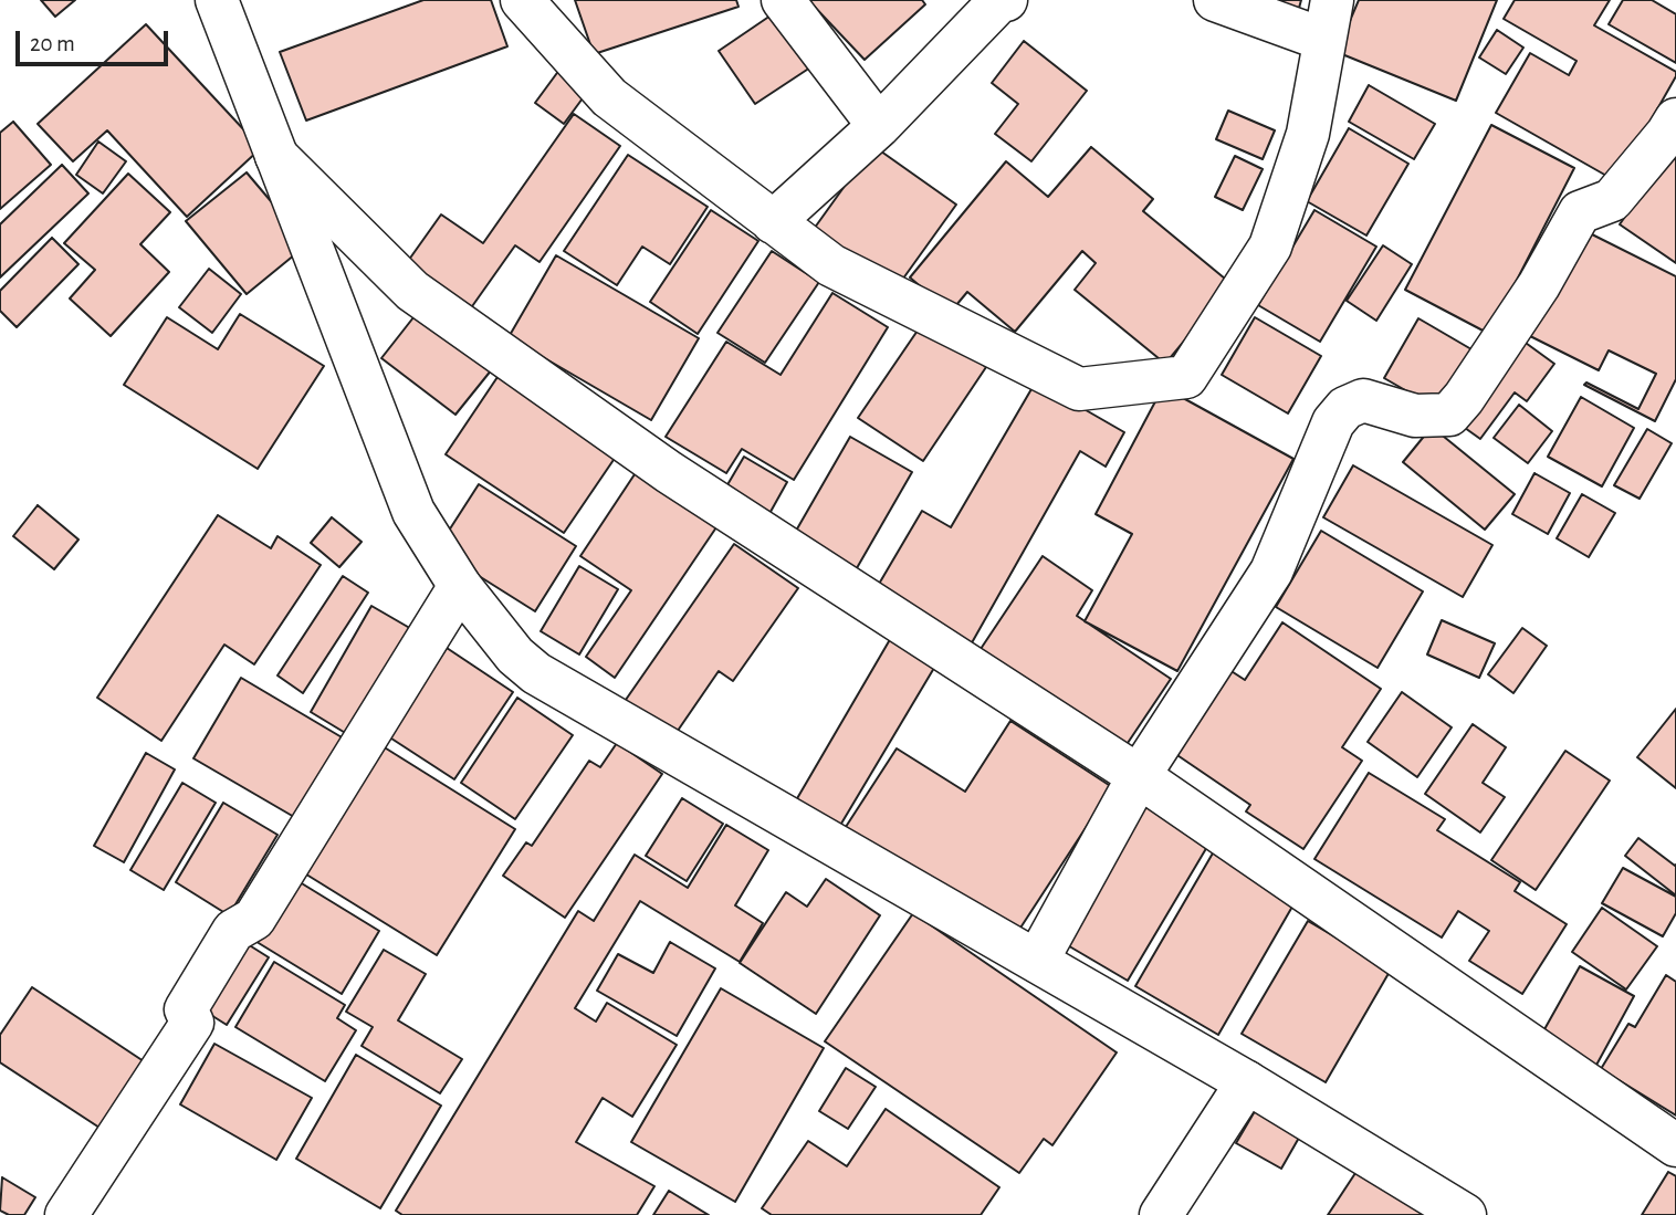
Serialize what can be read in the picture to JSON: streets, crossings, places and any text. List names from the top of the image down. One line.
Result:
{"scale_bar":"20 m"}
